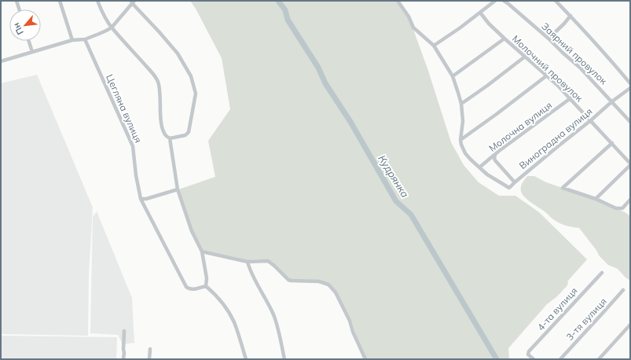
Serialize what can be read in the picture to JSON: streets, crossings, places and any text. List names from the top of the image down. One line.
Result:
{"streets":{"street":["Заярний провулок","Молочний провулок","Цегляна вулиця","Молочна вулиця","Виноградна вулиця","4-та вулиця","3-тя вулиця"]},"crossings":[["Заярний провулок","Виноградна вулиця"],["Молочний провулок","Молочна вулиця"],["Молочний провулок","Виноградна вулиця"],["Молочна вулиця","Виноградна вулиця"]],"water":["Кудрянка"],"north":"bottom left"}
